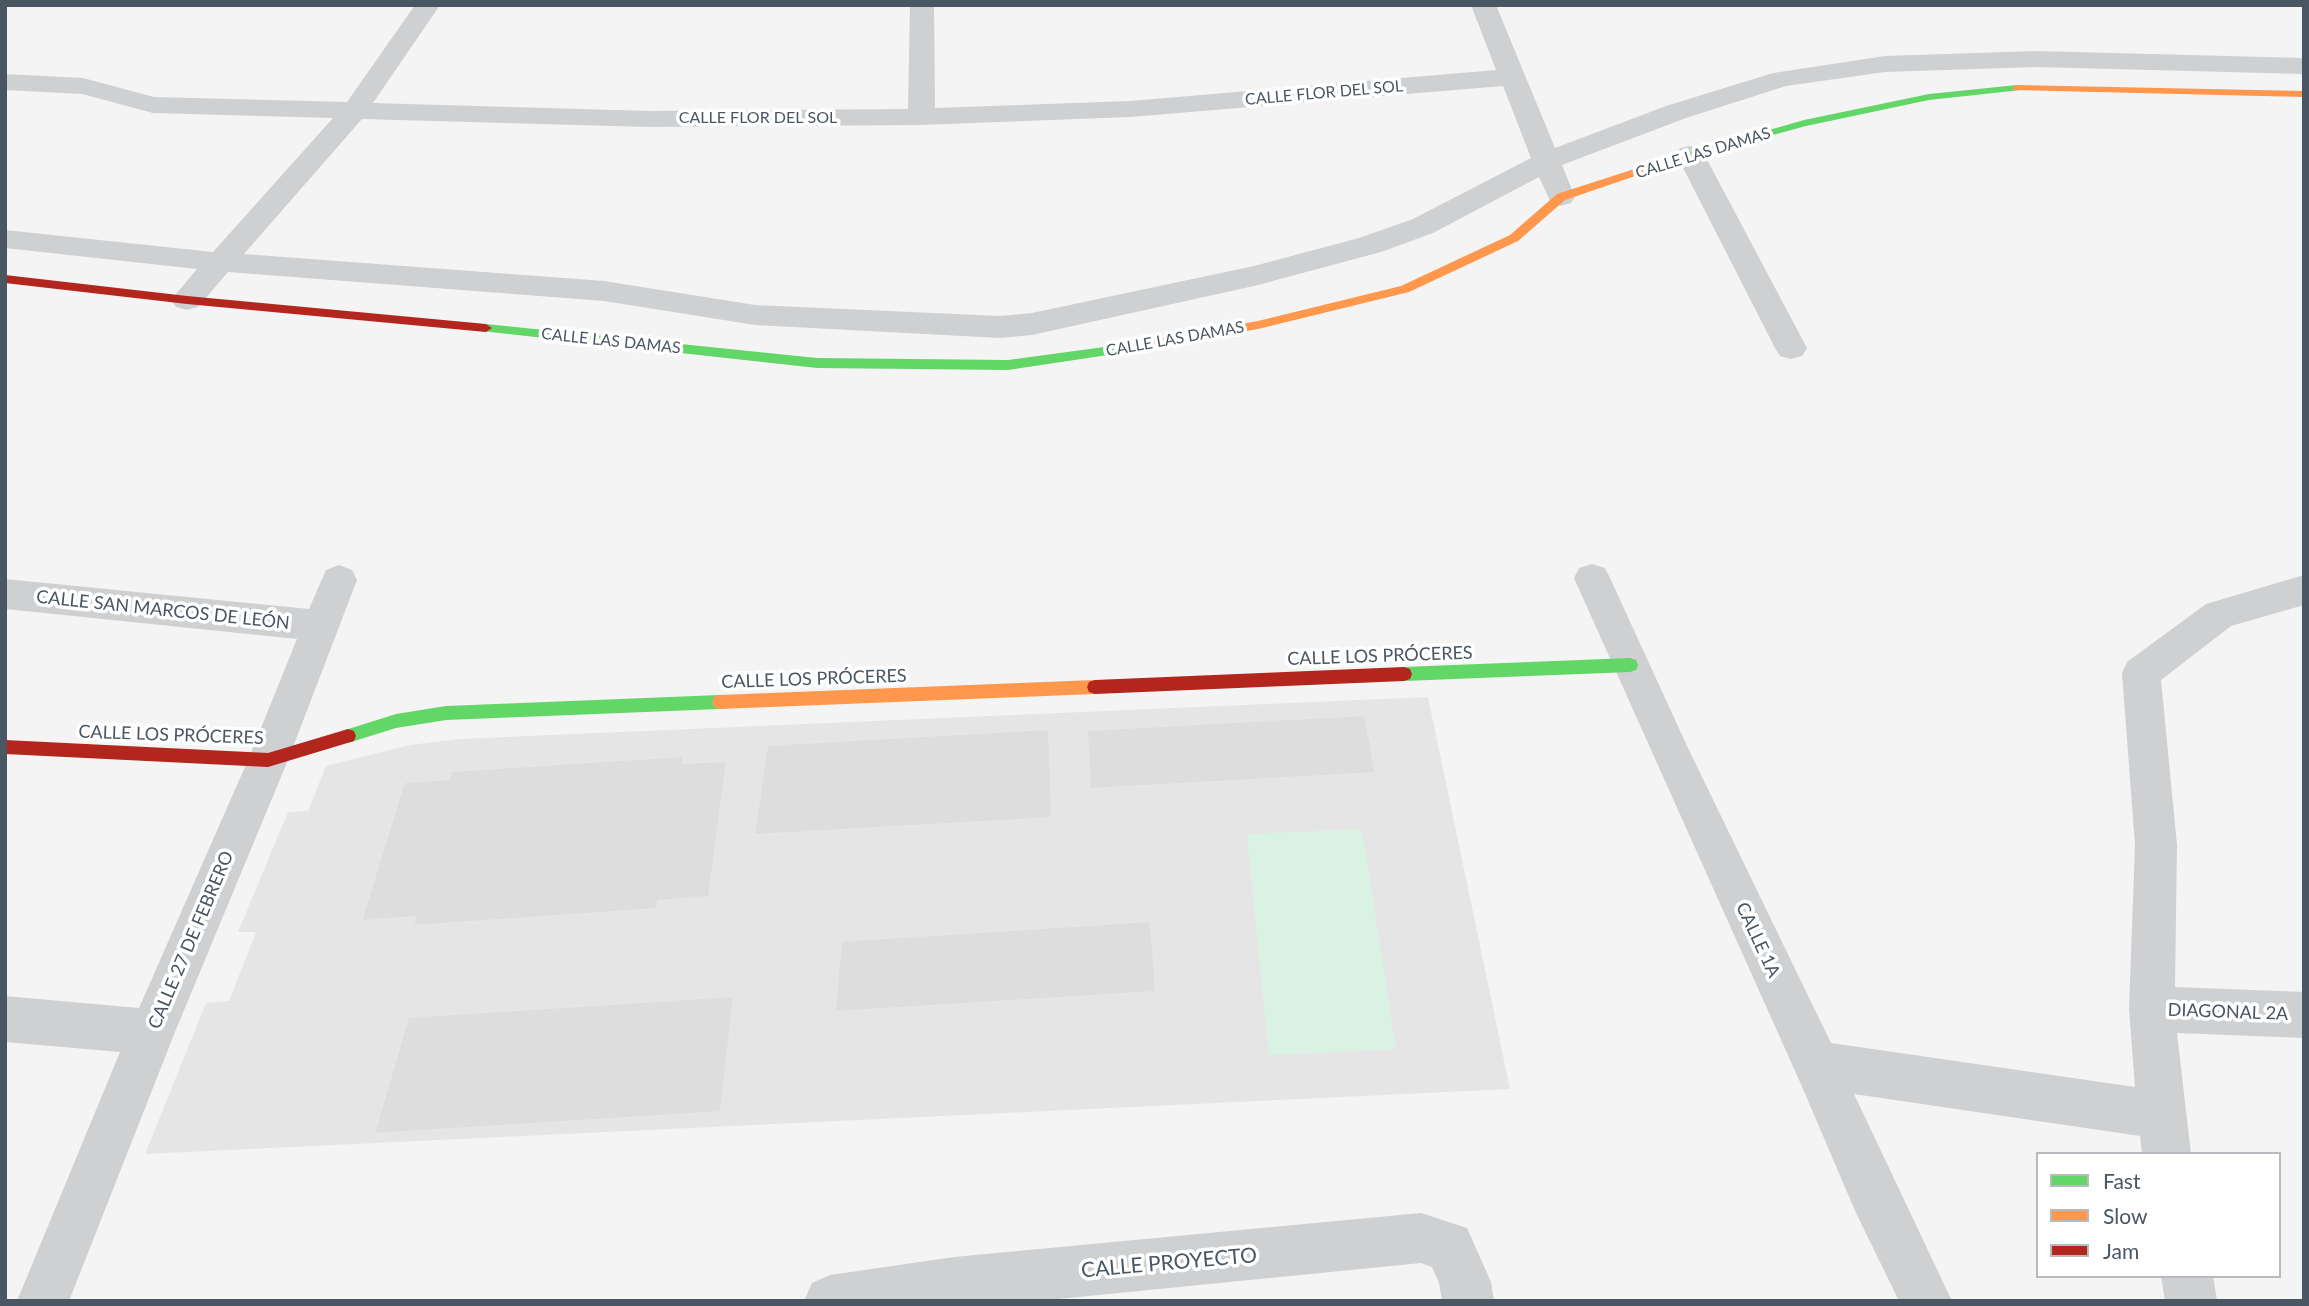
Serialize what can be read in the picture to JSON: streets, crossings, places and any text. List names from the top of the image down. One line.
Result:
{"streets":{"street":["CALLE FLOR DEL SOL","CALLE LAS DAMAS","CALLE SAN MARCOS DE LEÓN","CALLE LOS PRÓCERES","CALLE 27 DE FEBRERO","CALLE 1A","DIAGONAL 2A","CALLE PROYECTO"]},"crossings":[["CALLE SAN MARCOS DE LEÓN","CALLE 27 DE FEBRERO"],["CALLE LOS PRÓCERES","CALLE 27 DE FEBRERO"],["CALLE LOS PRÓCERES","CALLE 1A"]],"legend":["Fast","Slow","Jam"]}
